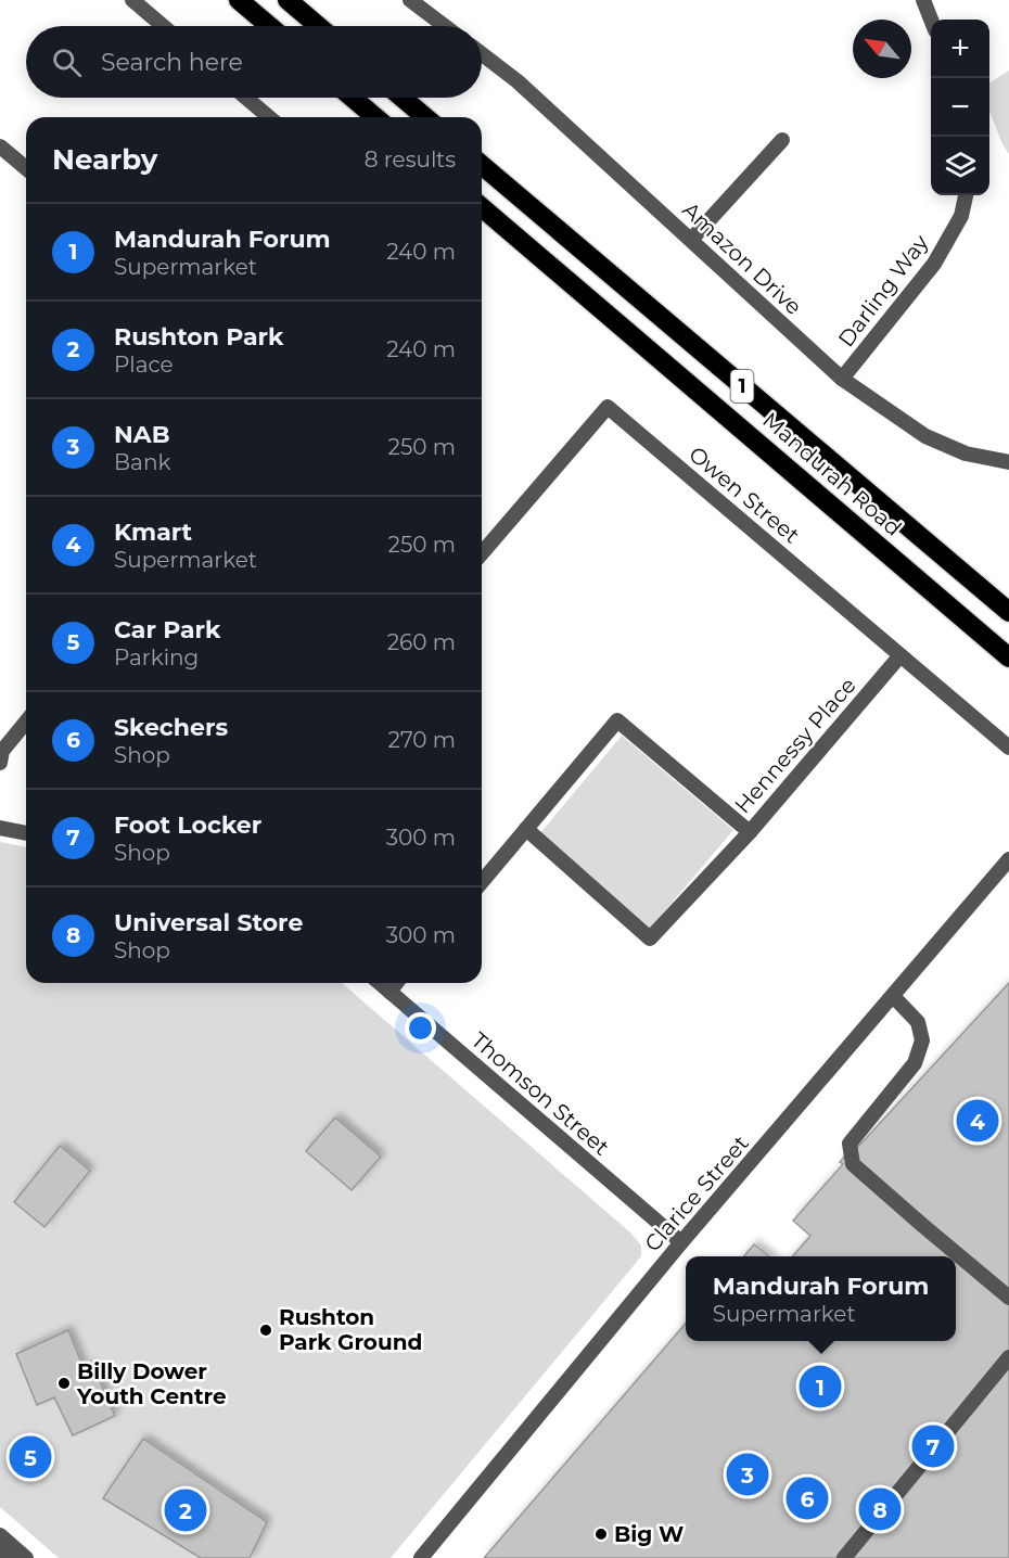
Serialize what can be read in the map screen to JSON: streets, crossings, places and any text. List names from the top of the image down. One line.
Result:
{"streets":{"highway":["1","Mandurah Road"],"street":["Amazon Drive","Darling Way","Owen Street","Hennessy Place","Thomson Street","Clarice Street"]},"crossings":[["Amazon Drive","Darling Way"],["Owen Street","Hennessy Place"],["Thomson Street","Clarice Street"]],"places":["Rushton Park Ground","Billy Dower Youth Centre","Big W"],"north":"top left","page":{"map_buttons":["+","−"],"search":"Search here","heading":["Nearby","8 results"],"list":[{"mark":"1","name":"Mandurah Forum","note":"Supermarket","value":"240 m"},{"mark":"2","name":"Rushton Park","note":"Place","value":"240 m"},{"mark":"3","name":"NAB","note":"Bank","value":"250 m"},{"mark":"4","name":"Kmart","note":"Supermarket","value":"250 m"},{"mark":"5","name":"Car Park","note":"Parking","value":"260 m"},{"mark":"6","name":"Skechers","note":"Shop","value":"270 m"},{"mark":"7","name":"Foot Locker","note":"Shop","value":"300 m"},{"mark":"8","name":"Universal Store","note":"Shop","value":"300 m"}],"pins":["4","1","7","5","3","6","8","2"],"popup":["Mandurah Forum","Supermarket"]}}
